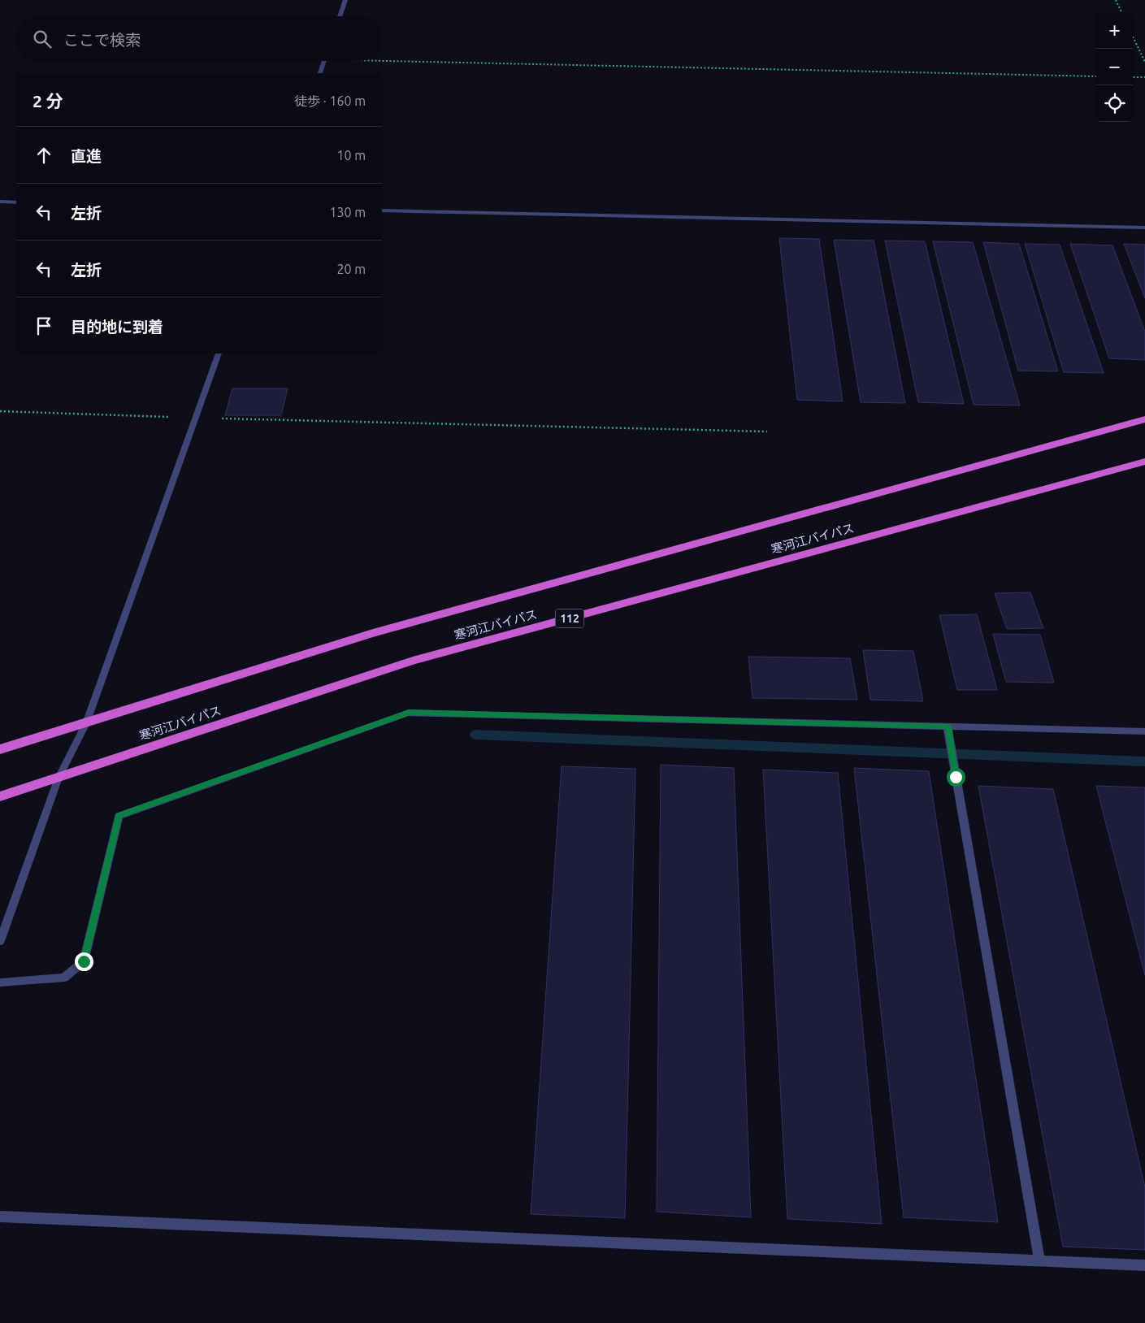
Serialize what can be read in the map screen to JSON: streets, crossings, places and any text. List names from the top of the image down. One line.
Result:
{"streets":{"highway":["寒河江バイパス","112"]},"page":{"map_buttons":["+","−"],"search":"ここで検索","heading":["2 分","徒歩 · 160 m"],"list":[["直進","10 m"],["左折","130 m"],["左折","20 m"],"目的地に到着"]}}
